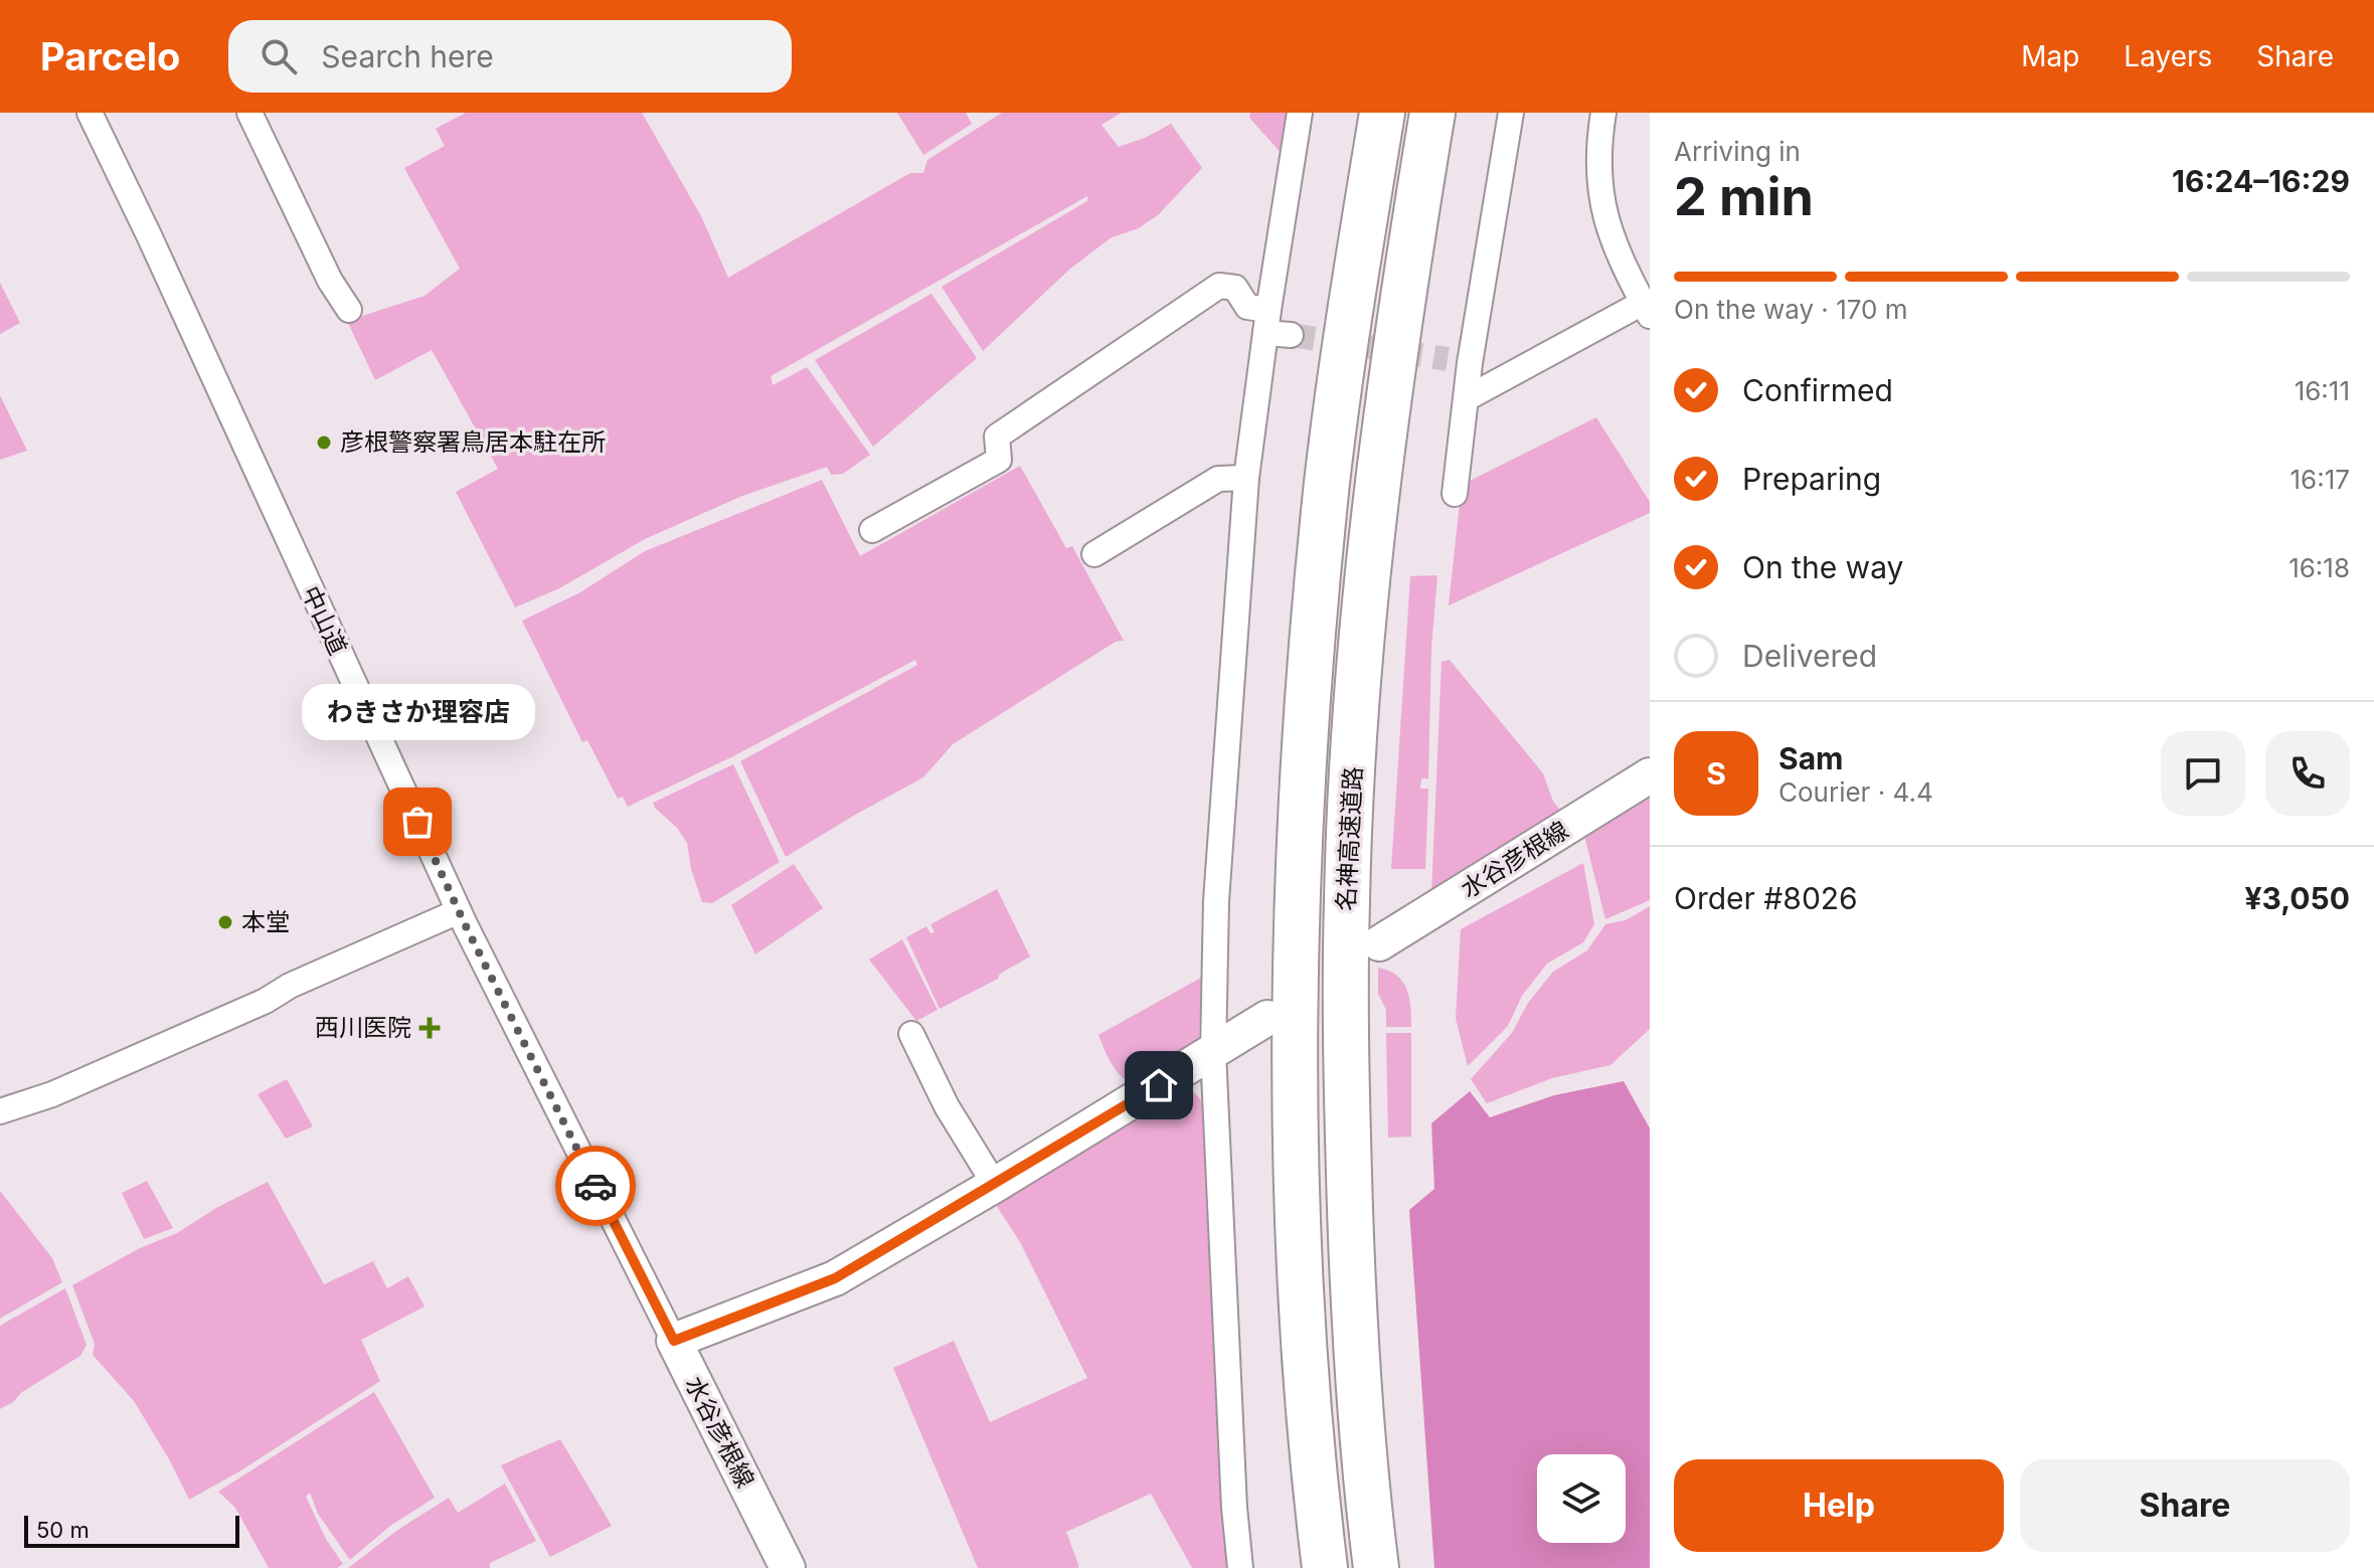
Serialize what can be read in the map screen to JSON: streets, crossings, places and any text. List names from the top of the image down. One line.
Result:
{"streets":{"highway":["名神高速道路"],"main road":["水谷彦根線"],"street":["中山道"]},"crossings":[["中山道","水谷彦根線"]],"places":{"other":["彦根警察署鳥居本駐在所","わきさか理容店","本堂"],"health":["西川医院"]},"scale_bar":"50 m","page":{"header":"Parcelo","search":"Search here","nav":["Map","Layers","Share"],"heading":["2 min","Arriving in","16:24–16:29"],"panel":["Sam","Courier · 4.4","Order #8026","¥3,050"],"bar":"On the way · 170 m","list":[["Confirmed","16:11"],["Preparing","16:17"],["On the way","16:18"],"Delivered"],"bubble":"わきさか理容店","round":"S","buttons":["Help","Share"],"scale":"50 m"}}
